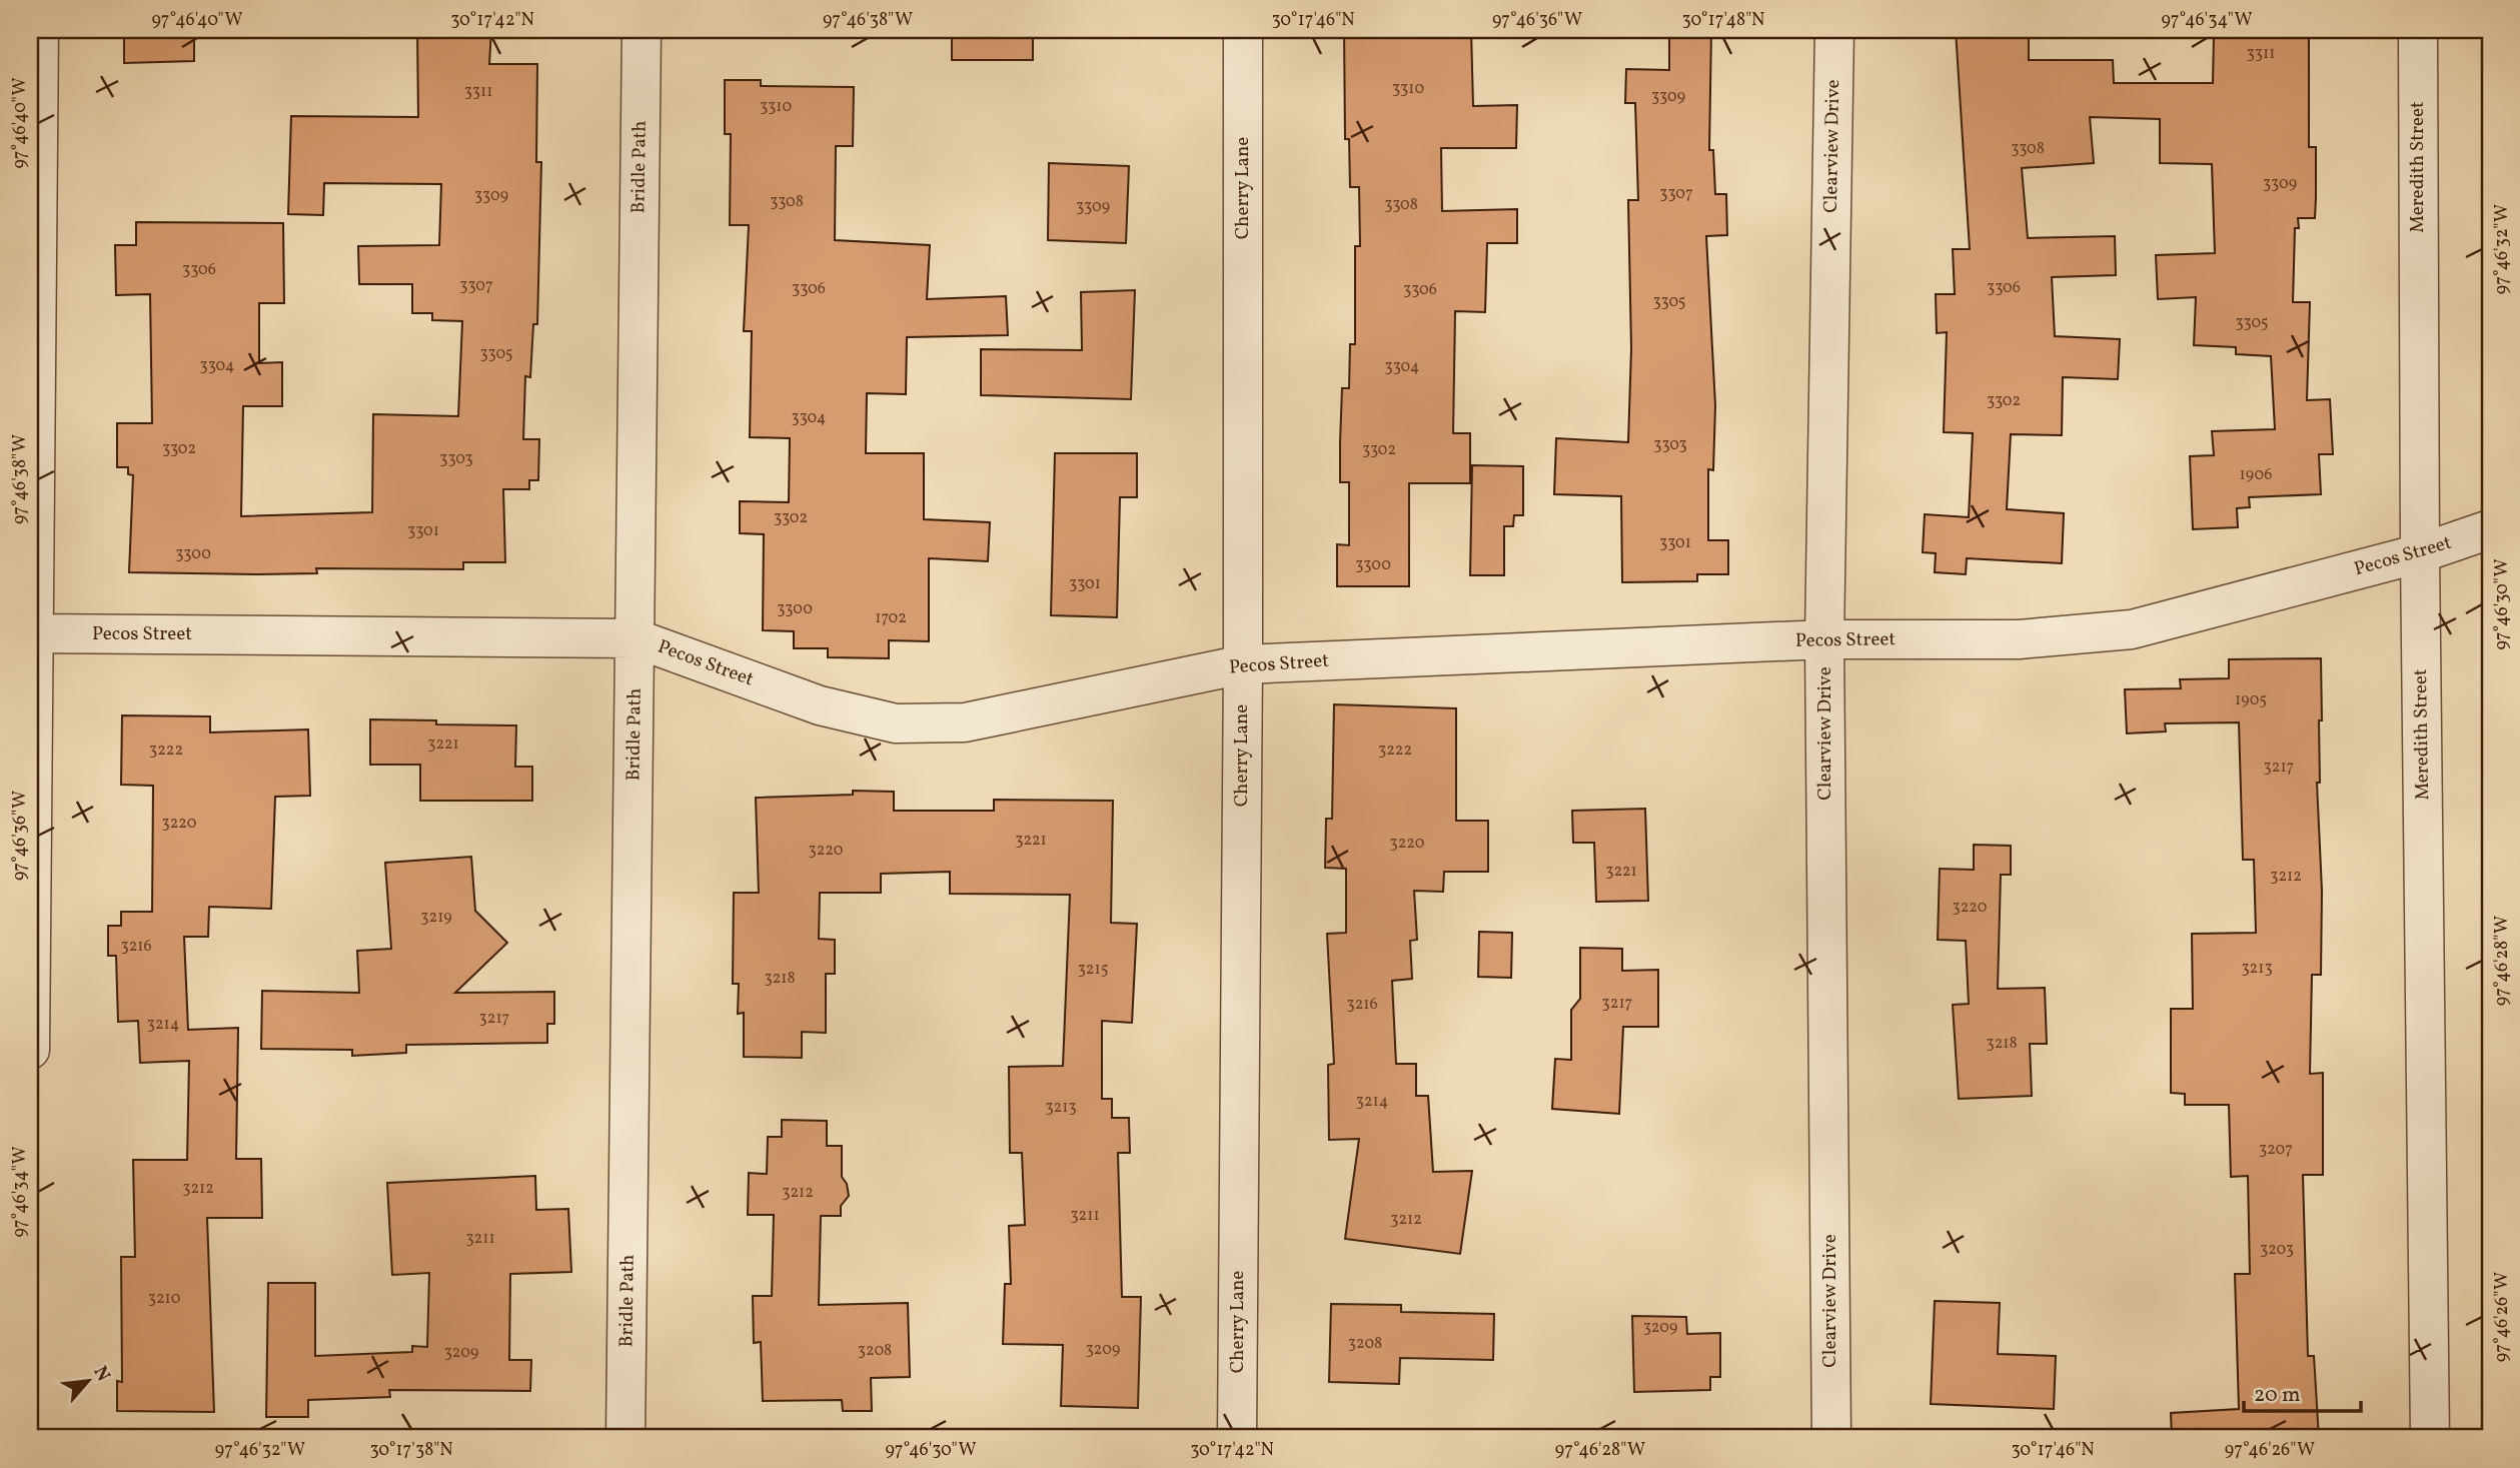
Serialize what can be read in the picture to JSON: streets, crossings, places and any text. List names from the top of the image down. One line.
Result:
{"streets":{"street":["Clearview Drive","Bridle Path","Meredith Street","Cherry Lane","Pecos Street"]},"crossings":[["Clearview Drive","Pecos Street"],["Bridle Path","Pecos Street"],["Meredith Street","Pecos Street"],["Cherry Lane","Pecos Street"]],"house_numbers":["3311","3310","3311","3309","3310","3308","3309","3307","3309","3308","3308","3309","3306","3307","3306","3306","3306","3305","3305","3305","3304","3304","3302","3304","3303","3302","3302","3303","1906","3302","3301","3301","3300","3300","3301","3300","1702","1905","3221","3222","3222","3217","3220","3221","3220","3220","3221","3212","3220","3219","3216","3213","3215","3218","3217","3216","3217","3214","3218","3214","3213","3207","3212","3212","3211","3212","3211","3203","3210","3209","3208","3209","3208","3209"],"scale_bar":"20 m","north":"top right","coordinates":["97°46'40\"W","30°17'42\"N","97°46'38\"W","30°17'46\"N","97°46'36\"W","30°17'48\"N","97°46'34\"W","97°46'32\"W","97°46'30\"W","97°46'28\"W","97°46'26\"W","30°17'38\"N"]}
